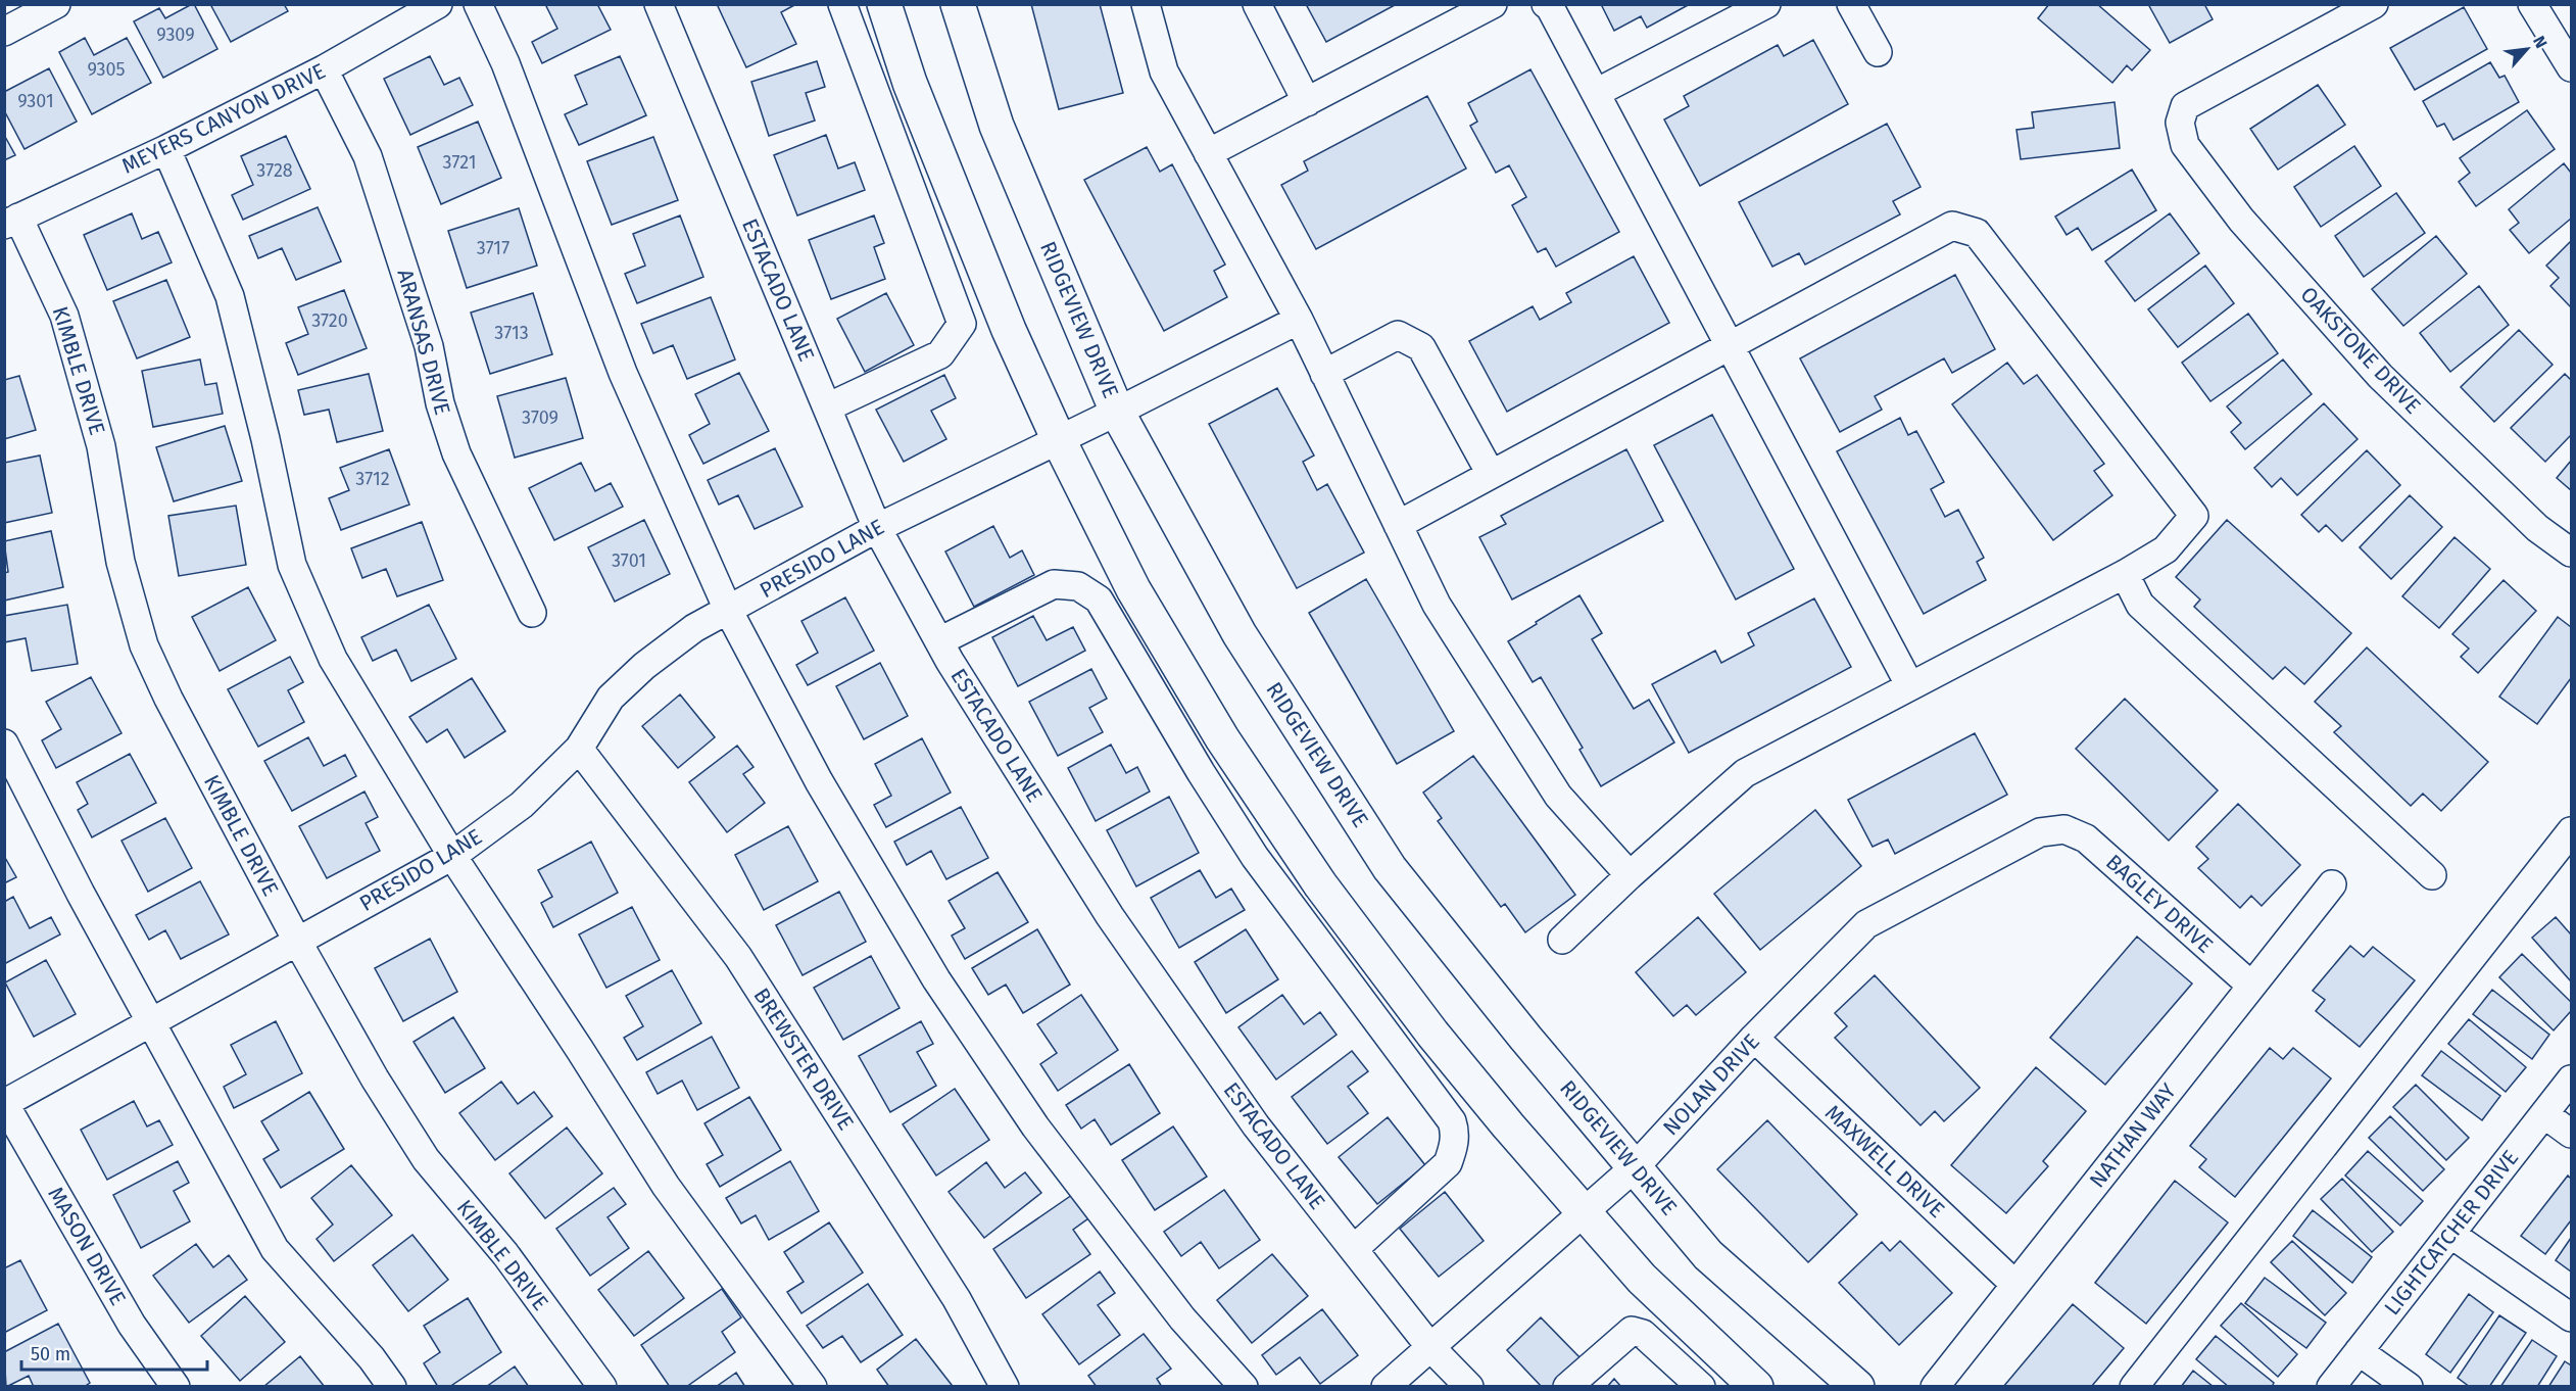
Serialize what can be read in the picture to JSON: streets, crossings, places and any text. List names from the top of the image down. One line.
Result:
{"streets":{"main road":["RIDGEVIEW DRIVE"],"street":["MEYERS CANYON DRIVE","ESTACADO LANE","ARANSAS DRIVE","OAKSTONE DRIVE","KIMBLE DRIVE","PRESIDO LANE","BAGLEY DRIVE","BREWSTER DRIVE","NOLAN DRIVE","NATHAN WAY","MAXWELL DRIVE","LIGHTCATCHER DRIVE","MASON DRIVE"]},"crossings":[["MEYERS CANYON DRIVE","ARANSAS DRIVE"],["MEYERS CANYON DRIVE","KIMBLE DRIVE"],["ESTACADO LANE","PRESIDO LANE"],["ESTACADO LANE","NOLAN DRIVE"],["RIDGEVIEW DRIVE","PRESIDO LANE"],["RIDGEVIEW DRIVE","NOLAN DRIVE"],["KIMBLE DRIVE","PRESIDO LANE"],["PRESIDO LANE","BREWSTER DRIVE"],["PRESIDO LANE","MASON DRIVE"],["BAGLEY DRIVE","NOLAN DRIVE"],["BAGLEY DRIVE","NATHAN WAY"],["NOLAN DRIVE","MAXWELL DRIVE"],["NATHAN WAY","MAXWELL DRIVE"]],"house_numbers":["9309","9305","9301","3721","3728","3717","3720","3713","3709","3712","3701"],"scale_bar":"50 m","north":"top right"}
